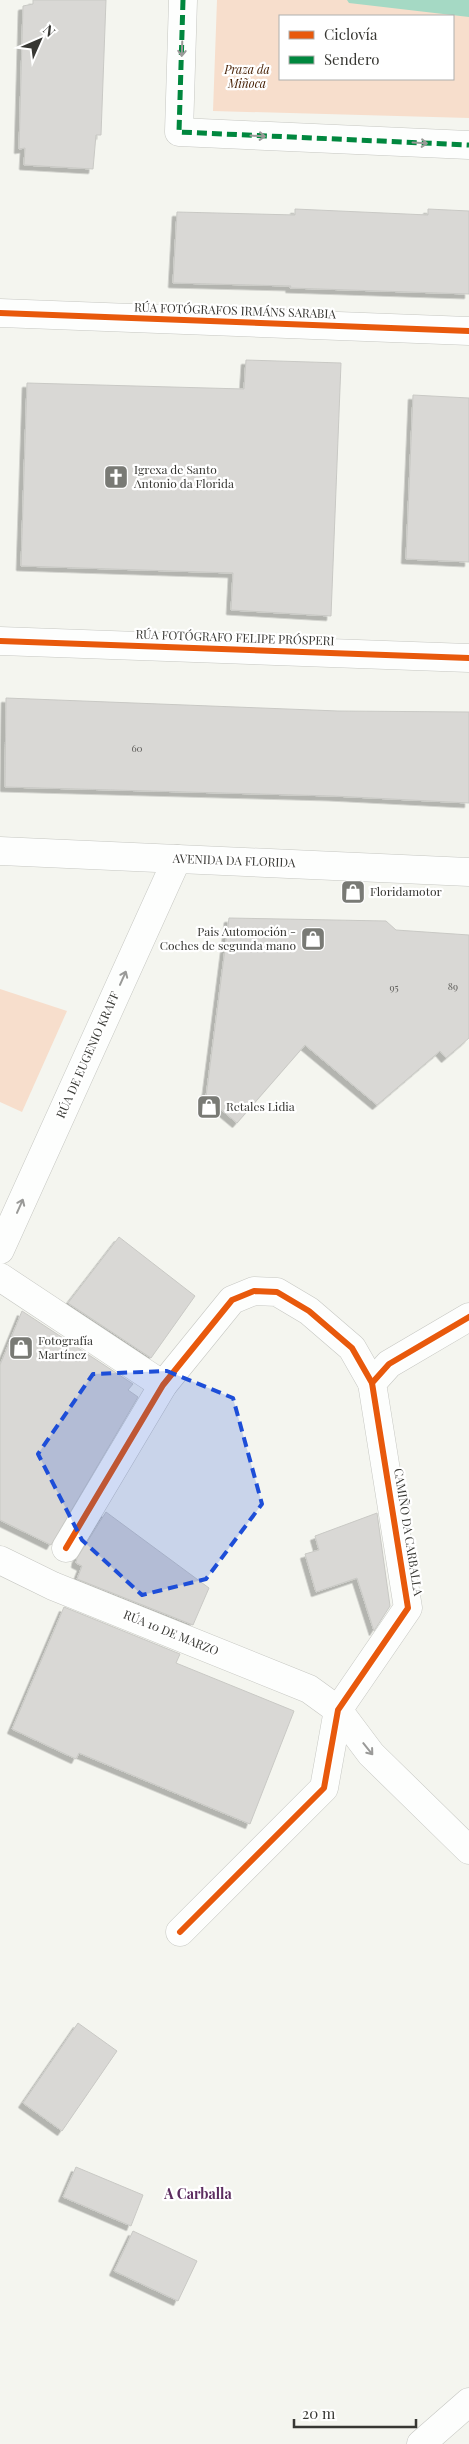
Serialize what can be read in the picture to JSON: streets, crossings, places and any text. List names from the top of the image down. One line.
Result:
{"streets":{"street":["RÚA FOTÓGRAFOS IRMÁNS SARABIA","RÚA FOTÓGRAFO FELIPE PRÓSPERI","AVENIDA DA FLORIDA","RÚA DE EUGENIO KRAFF","CAMIÑO DA CARBALLA","RÚA 10 DE MARZO"]},"crossings":[["AVENIDA DA FLORIDA","RÚA DE EUGENIO KRAFF"],["CAMIÑO DA CARBALLA","RÚA 10 DE MARZO"]],"one_way":["RÚA DE EUGENIO KRAFF"],"districts":["A Carballa"],"parks":["Praza da Miñoca"],"places":{"church":["Igrexa de Santo Antonio da Florida"],"shop":["Floridamotor","Pais Automoción - Coches de segunda mano","Retales Lidia","Fotografía Martínez"]},"house_numbers":["60","89","95"],"legend":["Ciclovía","Sendero"],"scale_bar":"20 m","north":"top right"}
